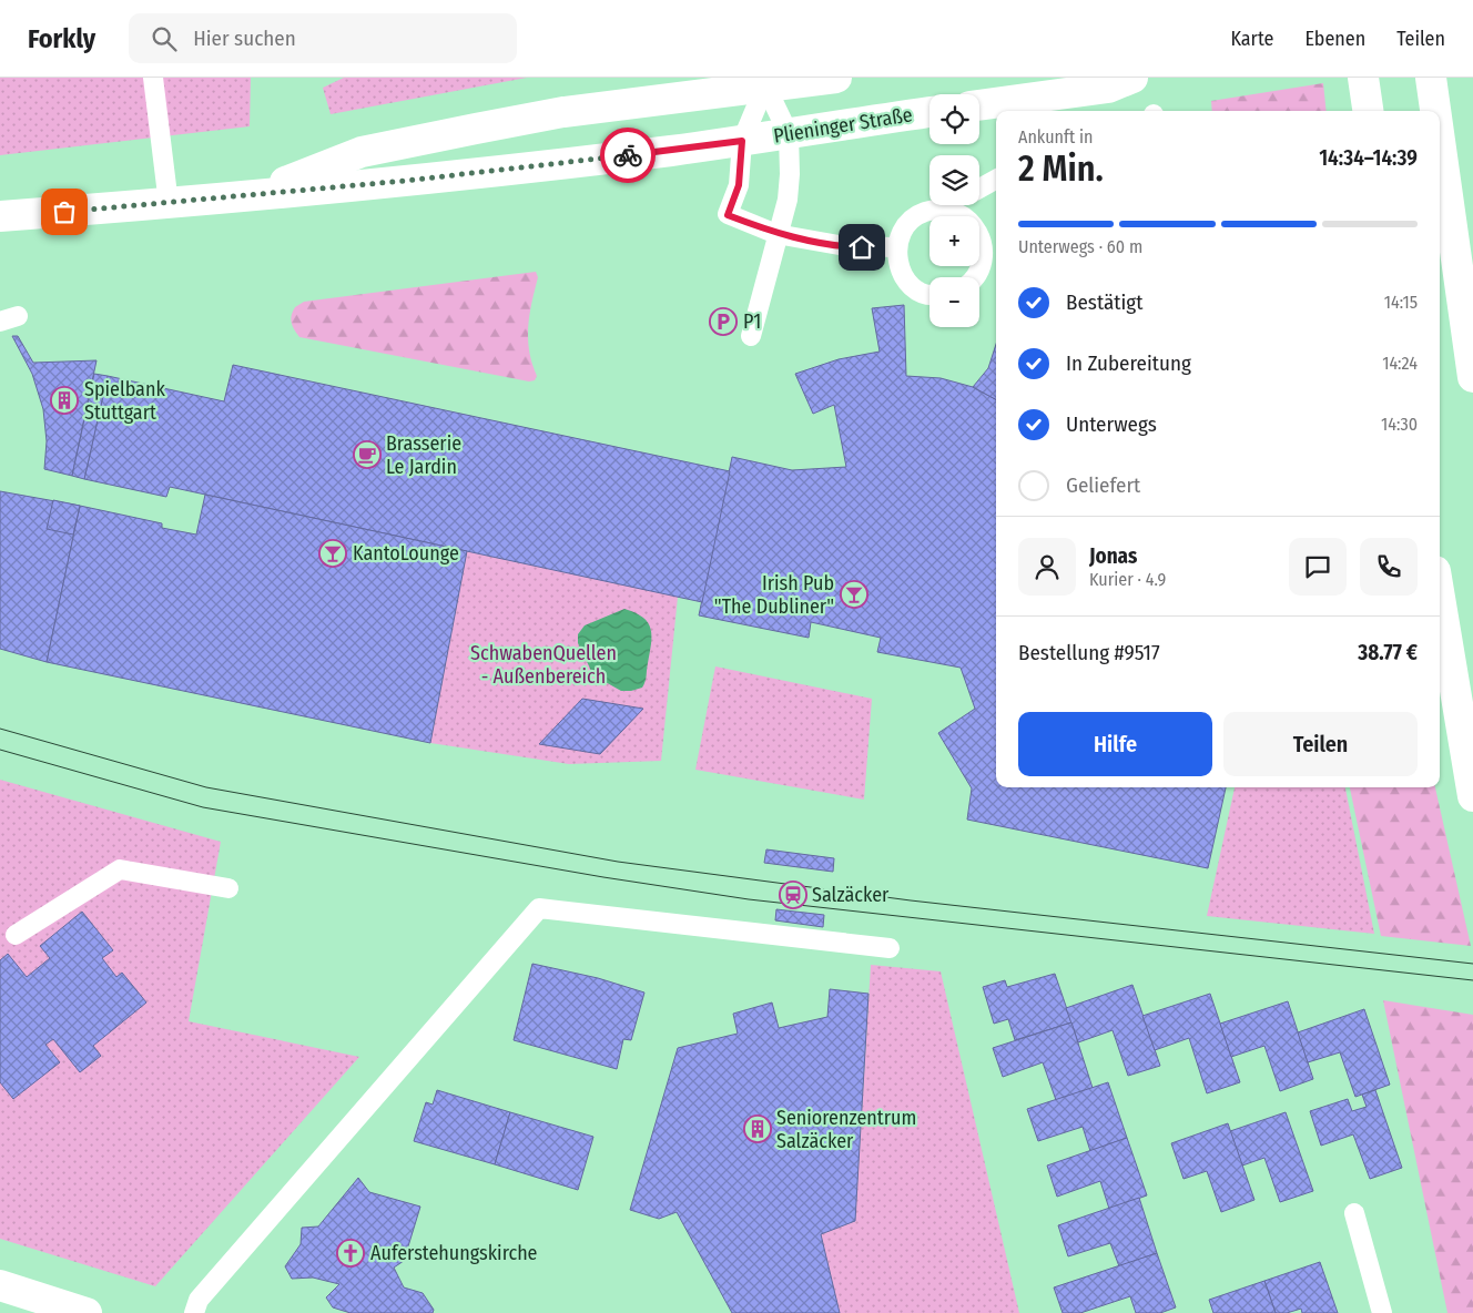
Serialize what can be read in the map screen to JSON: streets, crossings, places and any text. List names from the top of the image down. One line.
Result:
{"streets":{"main road":["Plieninger Straße"]},"parks":["SchwabenQuellen - Außenbereich"],"places":{"parking":["P1"],"building":["Spielbank Stuttgart","Seniorenzentrum Salzäcker"],"cafe":["Brasserie Le Jardin"],"bar":["KantoLounge","Irish Pub \"The Dubliner\""],"station":["Salzäcker"],"church":["Auferstehungskirche"]},"page":{"header":"Forkly","search":"Hier suchen","nav":["Karte","Ebenen","Teilen"],"map_buttons":["+","−"],"heading":["2 Min.","Ankunft in","14:34–14:39"],"panel":["Jonas","Kurier · 4.9","Bestellung #9517","38.77 €"],"bar":"Unterwegs · 60 m","list":[["Bestätigt","14:15"],["In Zubereitung","14:24"],["Unterwegs","14:30"],"Geliefert"],"buttons":["Hilfe","Teilen"]}}
